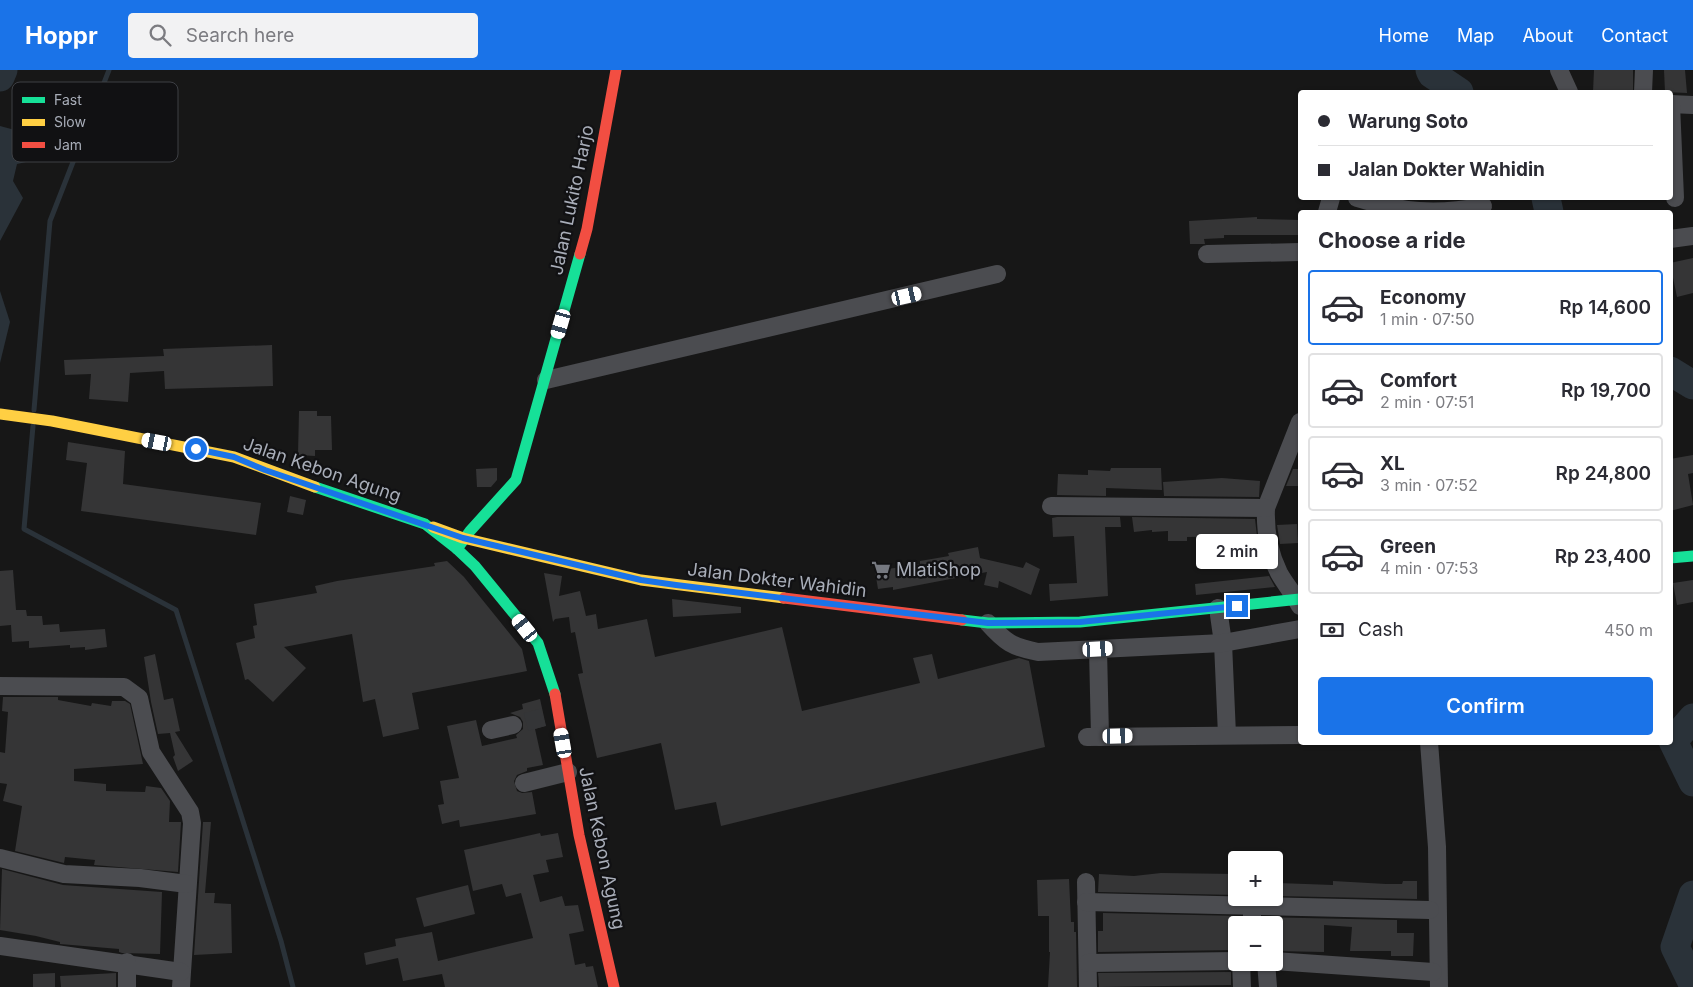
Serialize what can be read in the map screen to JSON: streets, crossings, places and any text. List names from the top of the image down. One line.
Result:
{"streets":{"main road":["Jalan Lukito Harjo","Jalan Kebon Agung","Jalan Dokter Wahidin"]},"crossings":[["Jalan Lukito Harjo","Jalan Kebon Agung"],["Jalan Lukito Harjo","Jalan Dokter Wahidin"],["Jalan Kebon Agung","Jalan Dokter Wahidin"]],"places":{"supermarket":["MlatiShop"]},"legend":["Fast","Slow","Jam"],"page":{"header":"Hoppr","search":"Search here","nav":["Home","Map","About","Contact"],"banner":["Warung Soto","Jalan Dokter Wahidin"],"heading":"Choose a ride","list":[{"name":"Economy","note":"1 min · 07:50","value":"Rp 14,600"},{"name":"Comfort","note":"2 min · 07:51","value":"Rp 19,700"},{"name":"XL","note":"3 min · 07:52","value":"Rp 24,800"},{"name":"Green","note":"4 min · 07:53","value":"Rp 23,400"}],"bubble":"2 min","pay":["Cash","450 m"],"buttons":"Confirm","map_buttons":["+","−"]}}
